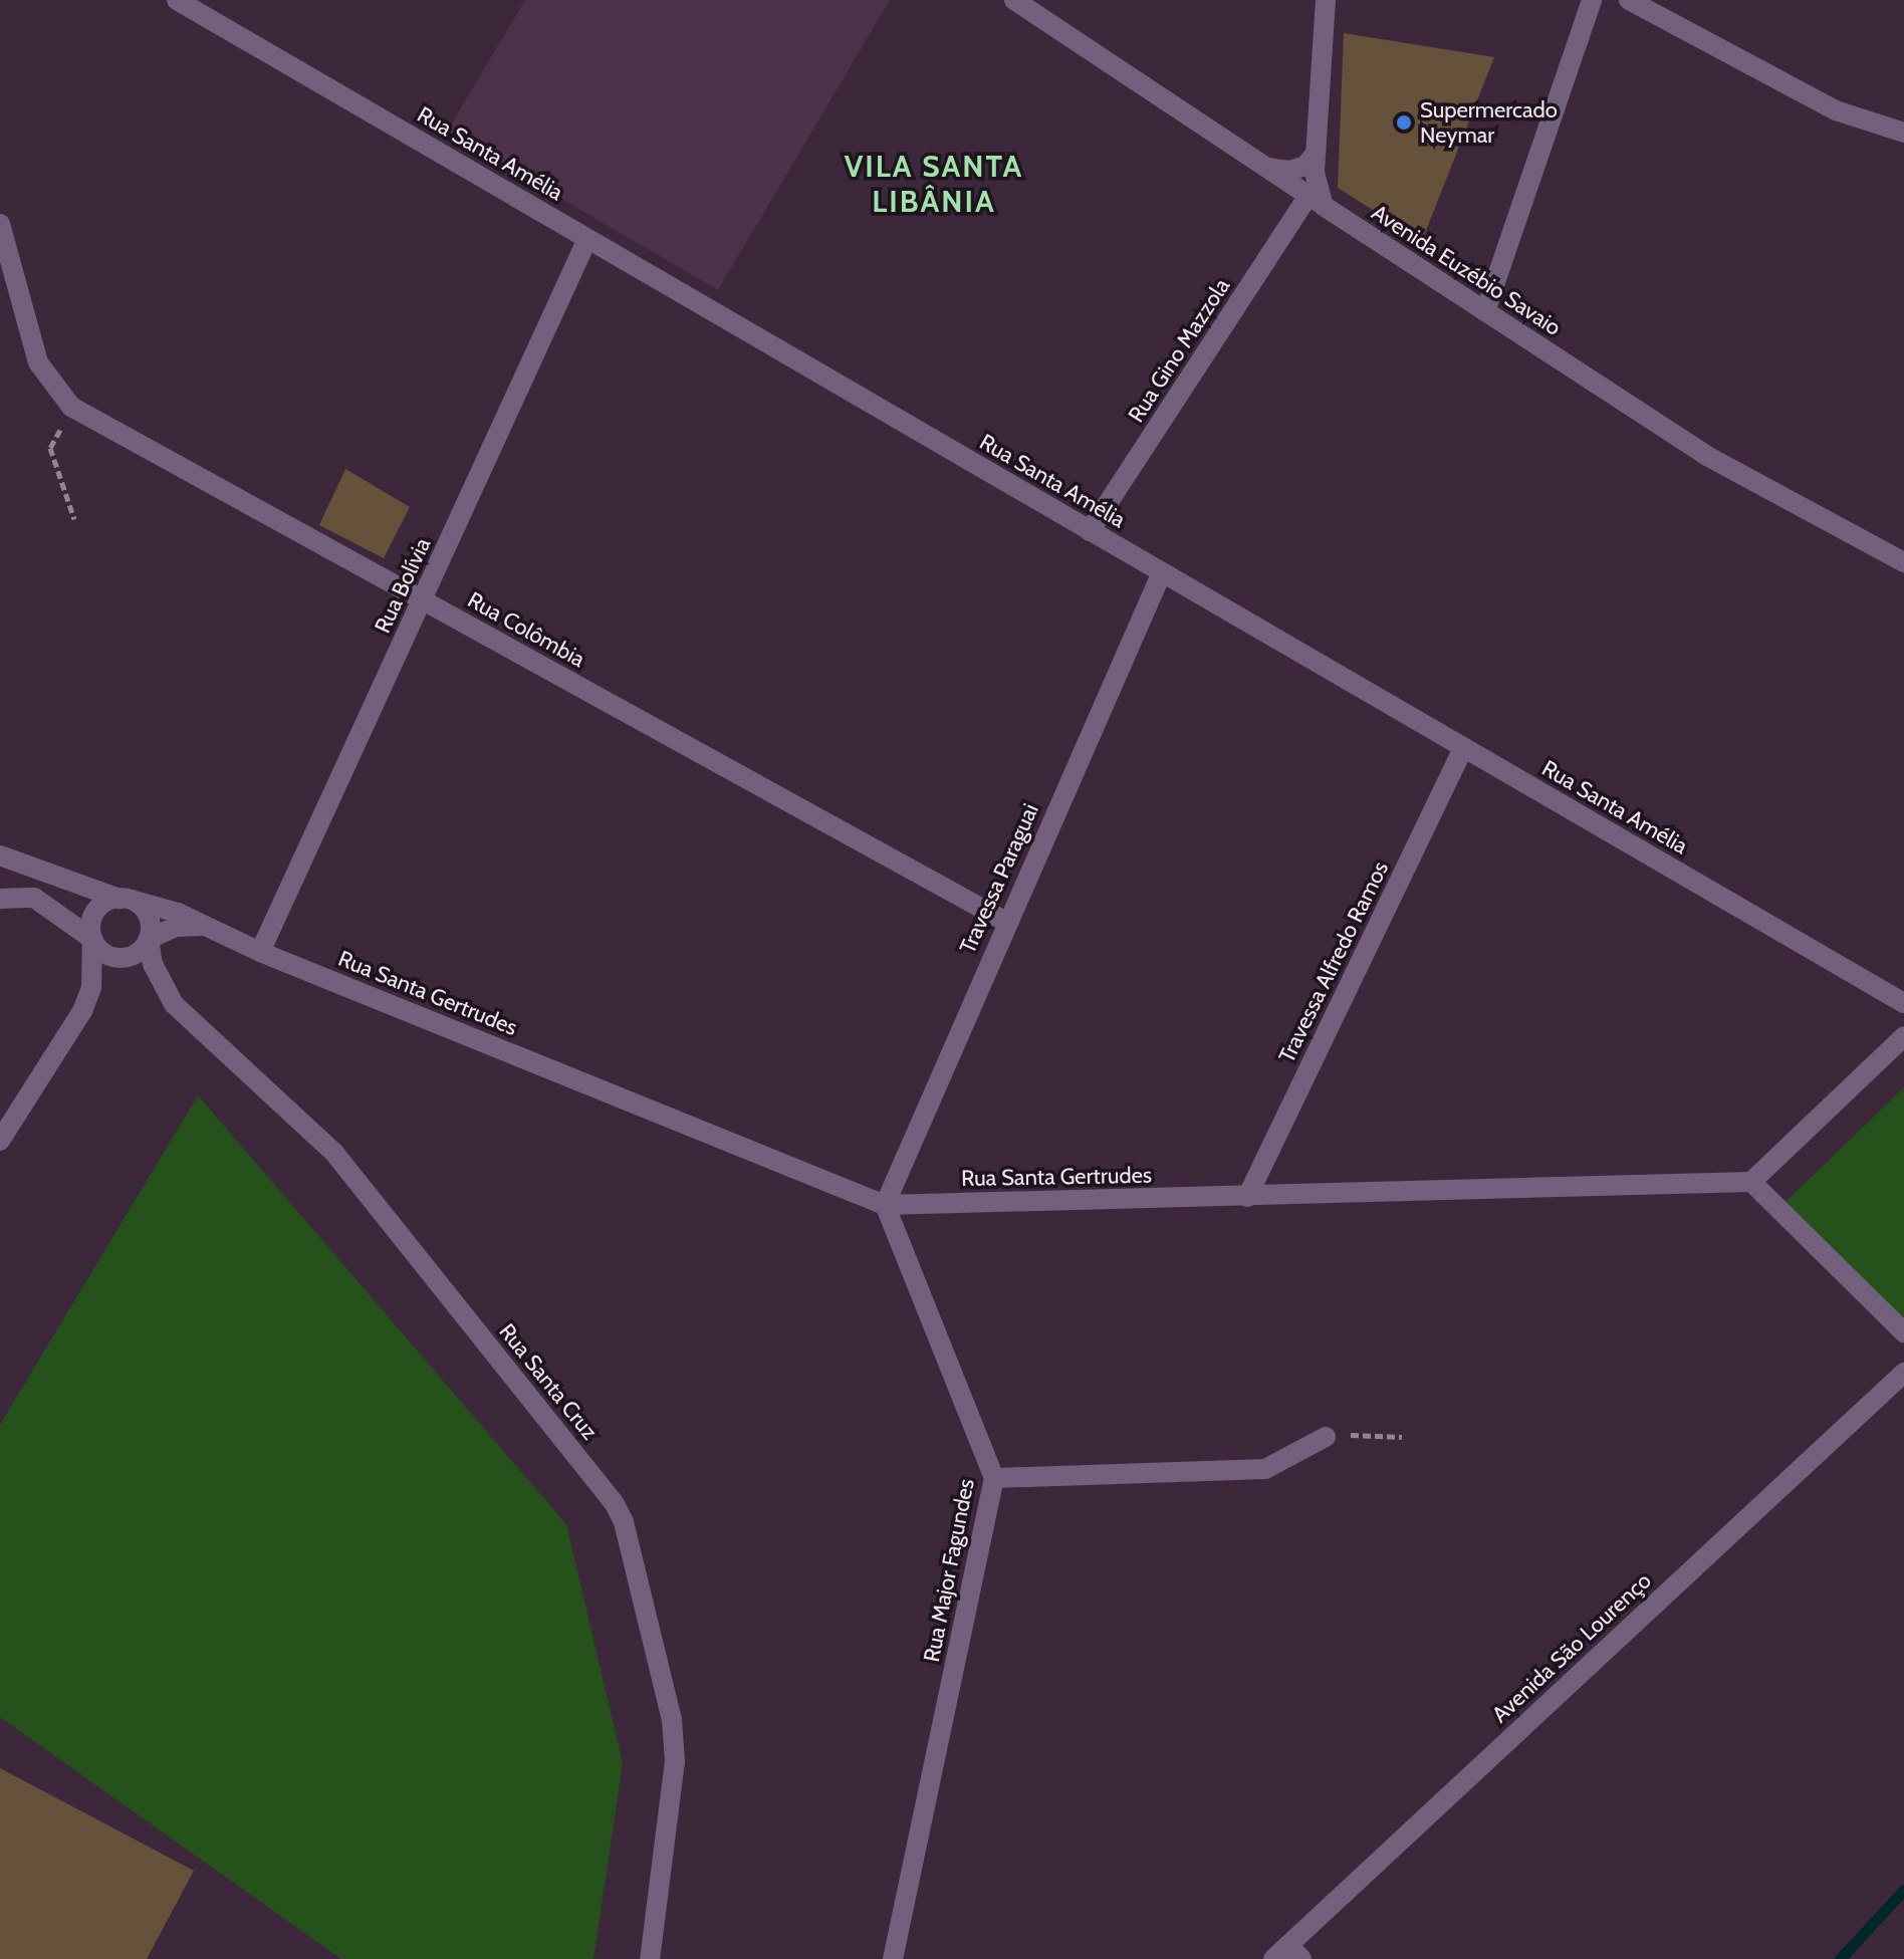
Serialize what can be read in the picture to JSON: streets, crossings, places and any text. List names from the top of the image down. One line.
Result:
{"streets":{"street":["Rua Santa Amélia","Avenida Euzébio Savaio","Rua Gino Mazzola","Rua Bolívia","Rua Colômbia","Travessa Paraguai","Travessa Alfredo Ramos","Rua Santa Gertrudes","Rua Santa Cruz","Rua Major Fagundes","Avenida São Lourenço"]},"crossings":[["Rua Santa Amélia","Rua Gino Mazzola"],["Rua Santa Amélia","Rua Bolívia"],["Rua Santa Amélia","Travessa Paraguai"],["Rua Santa Amélia","Travessa Alfredo Ramos"],["Avenida Euzébio Savaio","Rua Gino Mazzola"],["Rua Bolívia","Rua Colômbia"],["Rua Bolívia","Rua Santa Gertrudes"],["Rua Colômbia","Travessa Paraguai"],["Travessa Paraguai","Rua Santa Gertrudes"],["Travessa Paraguai","Rua Major Fagundes"],["Travessa Alfredo Ramos","Rua Santa Gertrudes"],["Rua Santa Gertrudes","Rua Santa Cruz"],["Rua Santa Gertrudes","Rua Major Fagundes"]],"districts":["VILA SANTA LIBÂNIA"],"places":["Supermercado Neymar"]}
